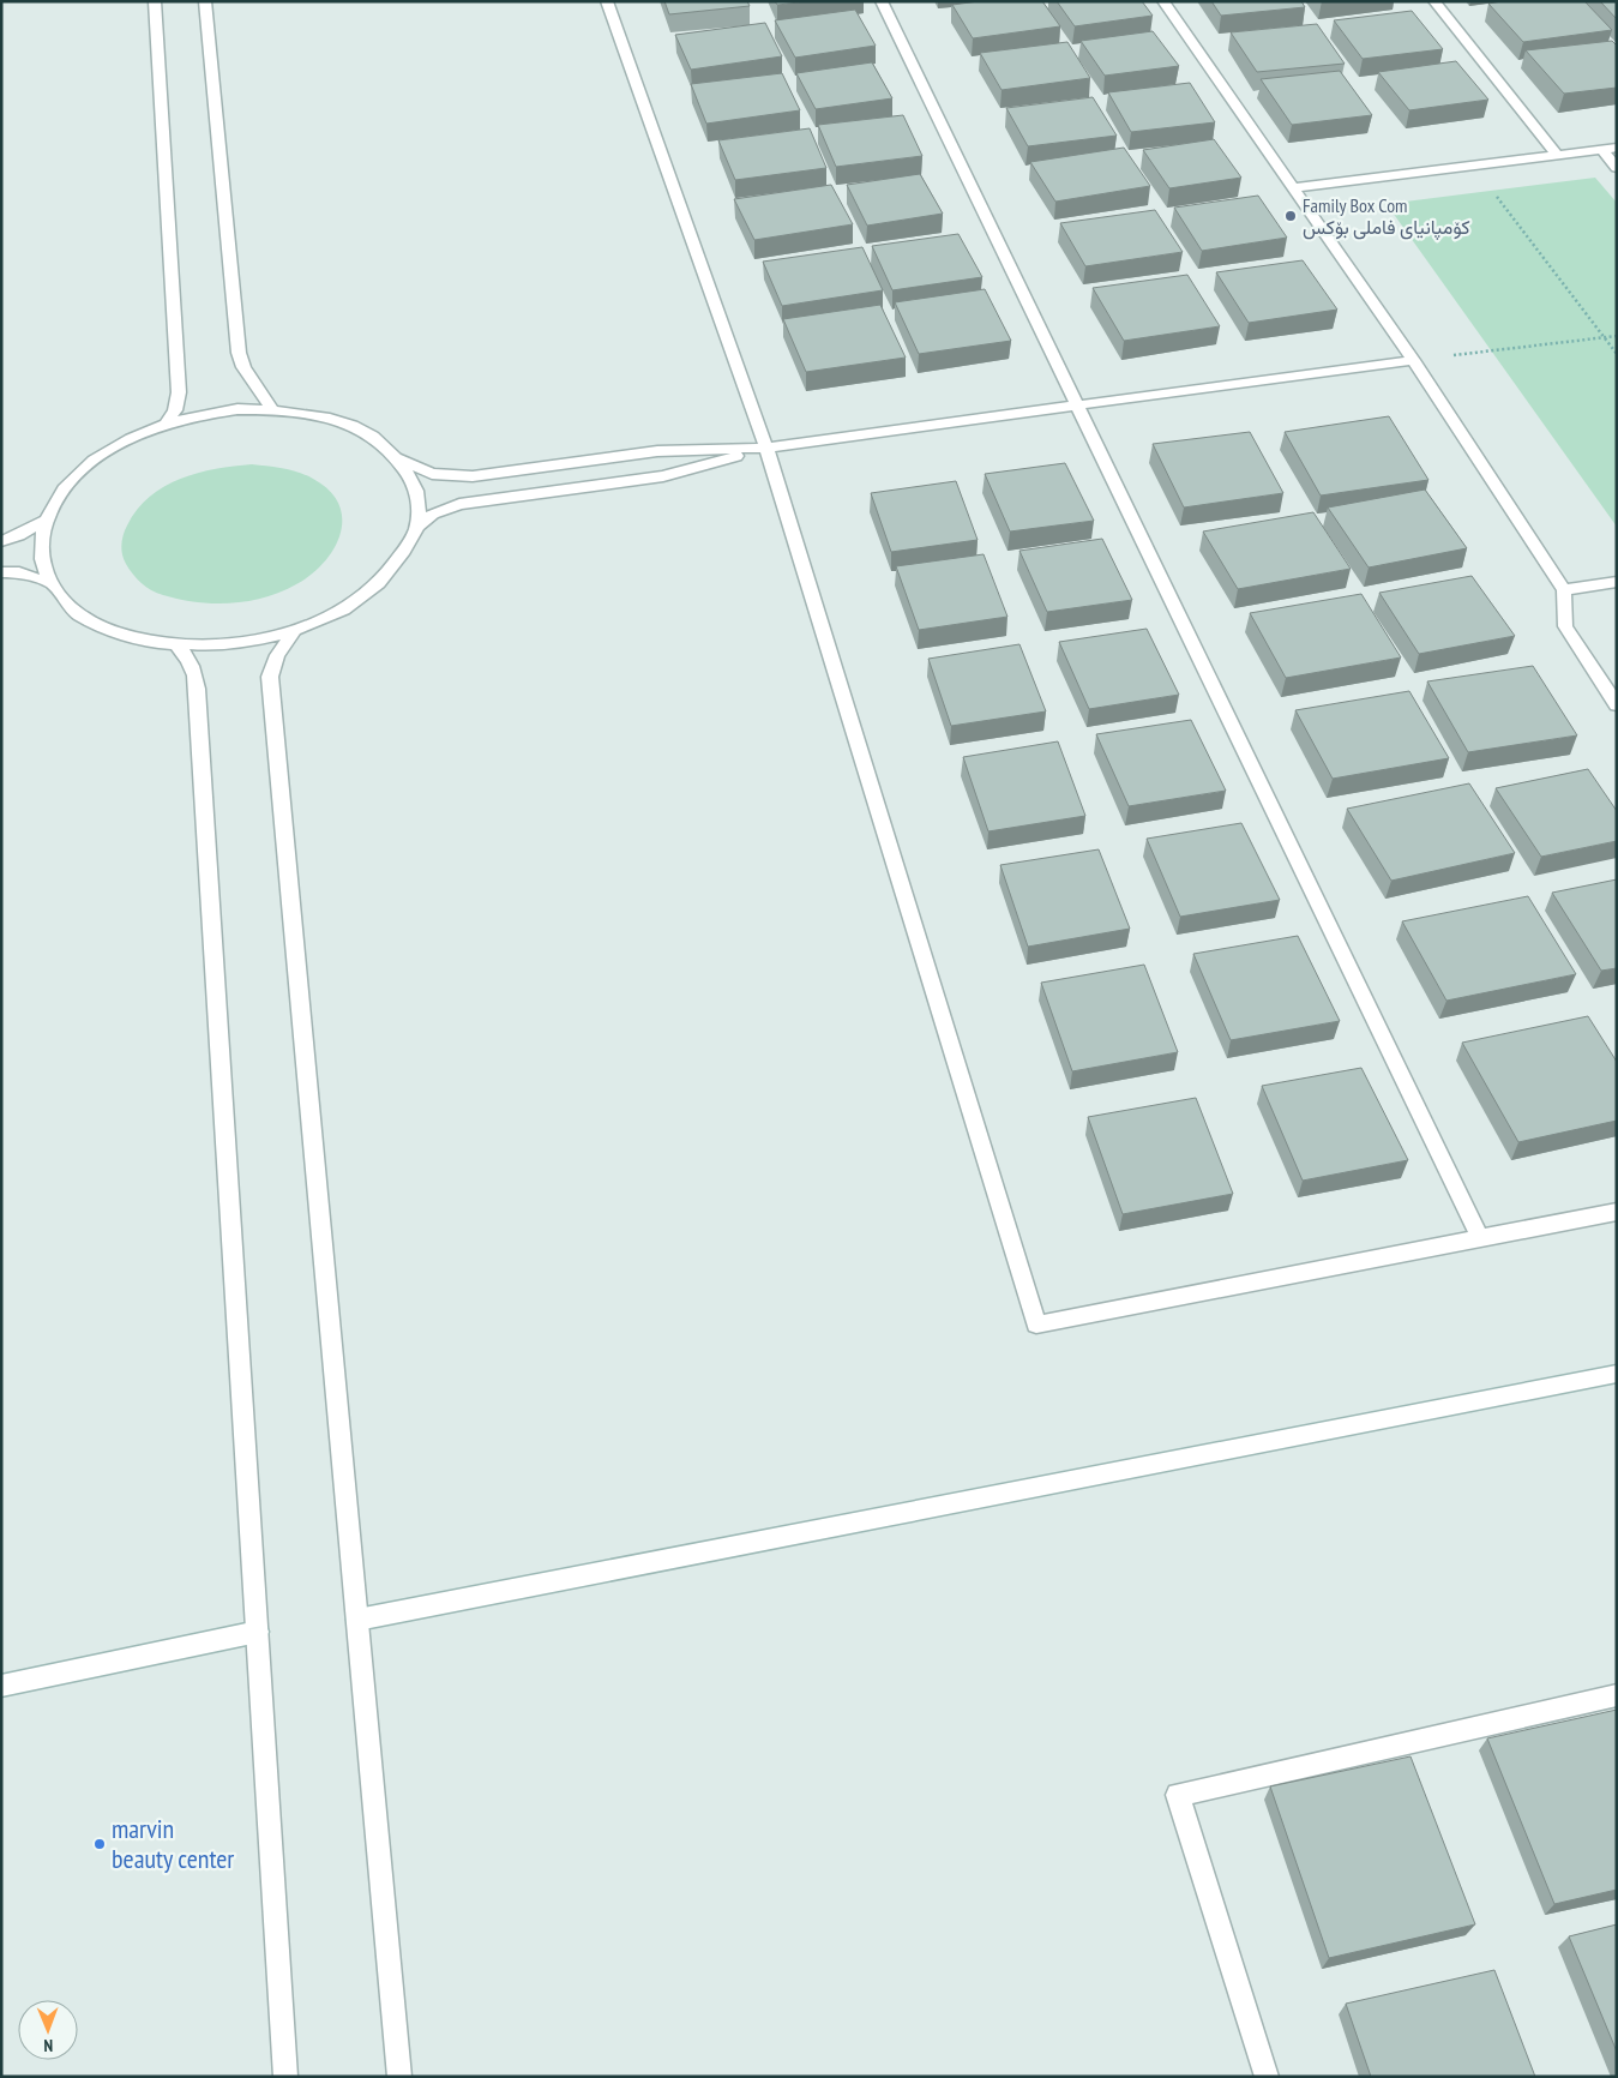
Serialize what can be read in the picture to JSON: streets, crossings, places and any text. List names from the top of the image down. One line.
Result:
{"places":["Family Box Com کۆمپانیای فاملی بۆکس","marvin beauty center"],"north":"bottom"}
